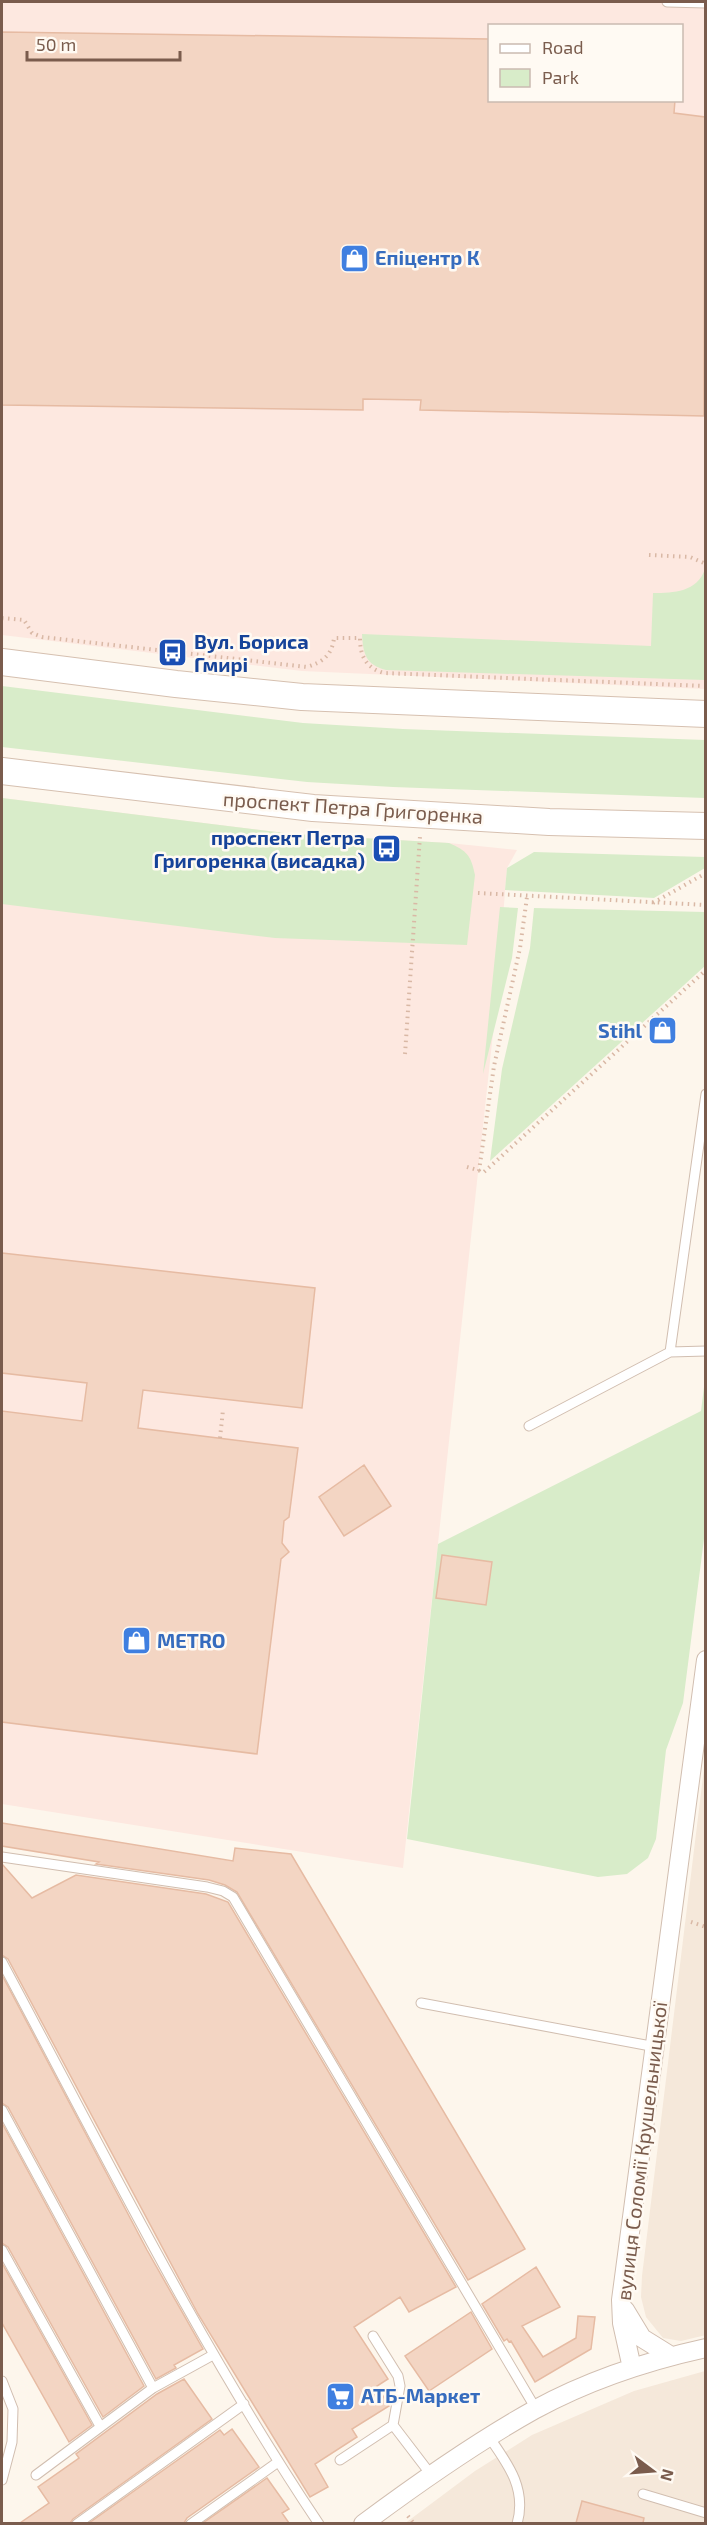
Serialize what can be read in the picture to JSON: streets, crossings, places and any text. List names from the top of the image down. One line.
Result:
{"streets":{"street":["проспект Петра Григоренка","вулиця Соломії Крушельницької"]},"places":{"shop":["Епіцентр К","Stihl","METRO"],"bus stop":["Вул. Бориса Гмирі","проспект Петра Григоренка (висадка)"],"supermarket":["АТБ-Маркет"]},"legend":["Road","Park"],"scale_bar":"50 m","north":"right"}
